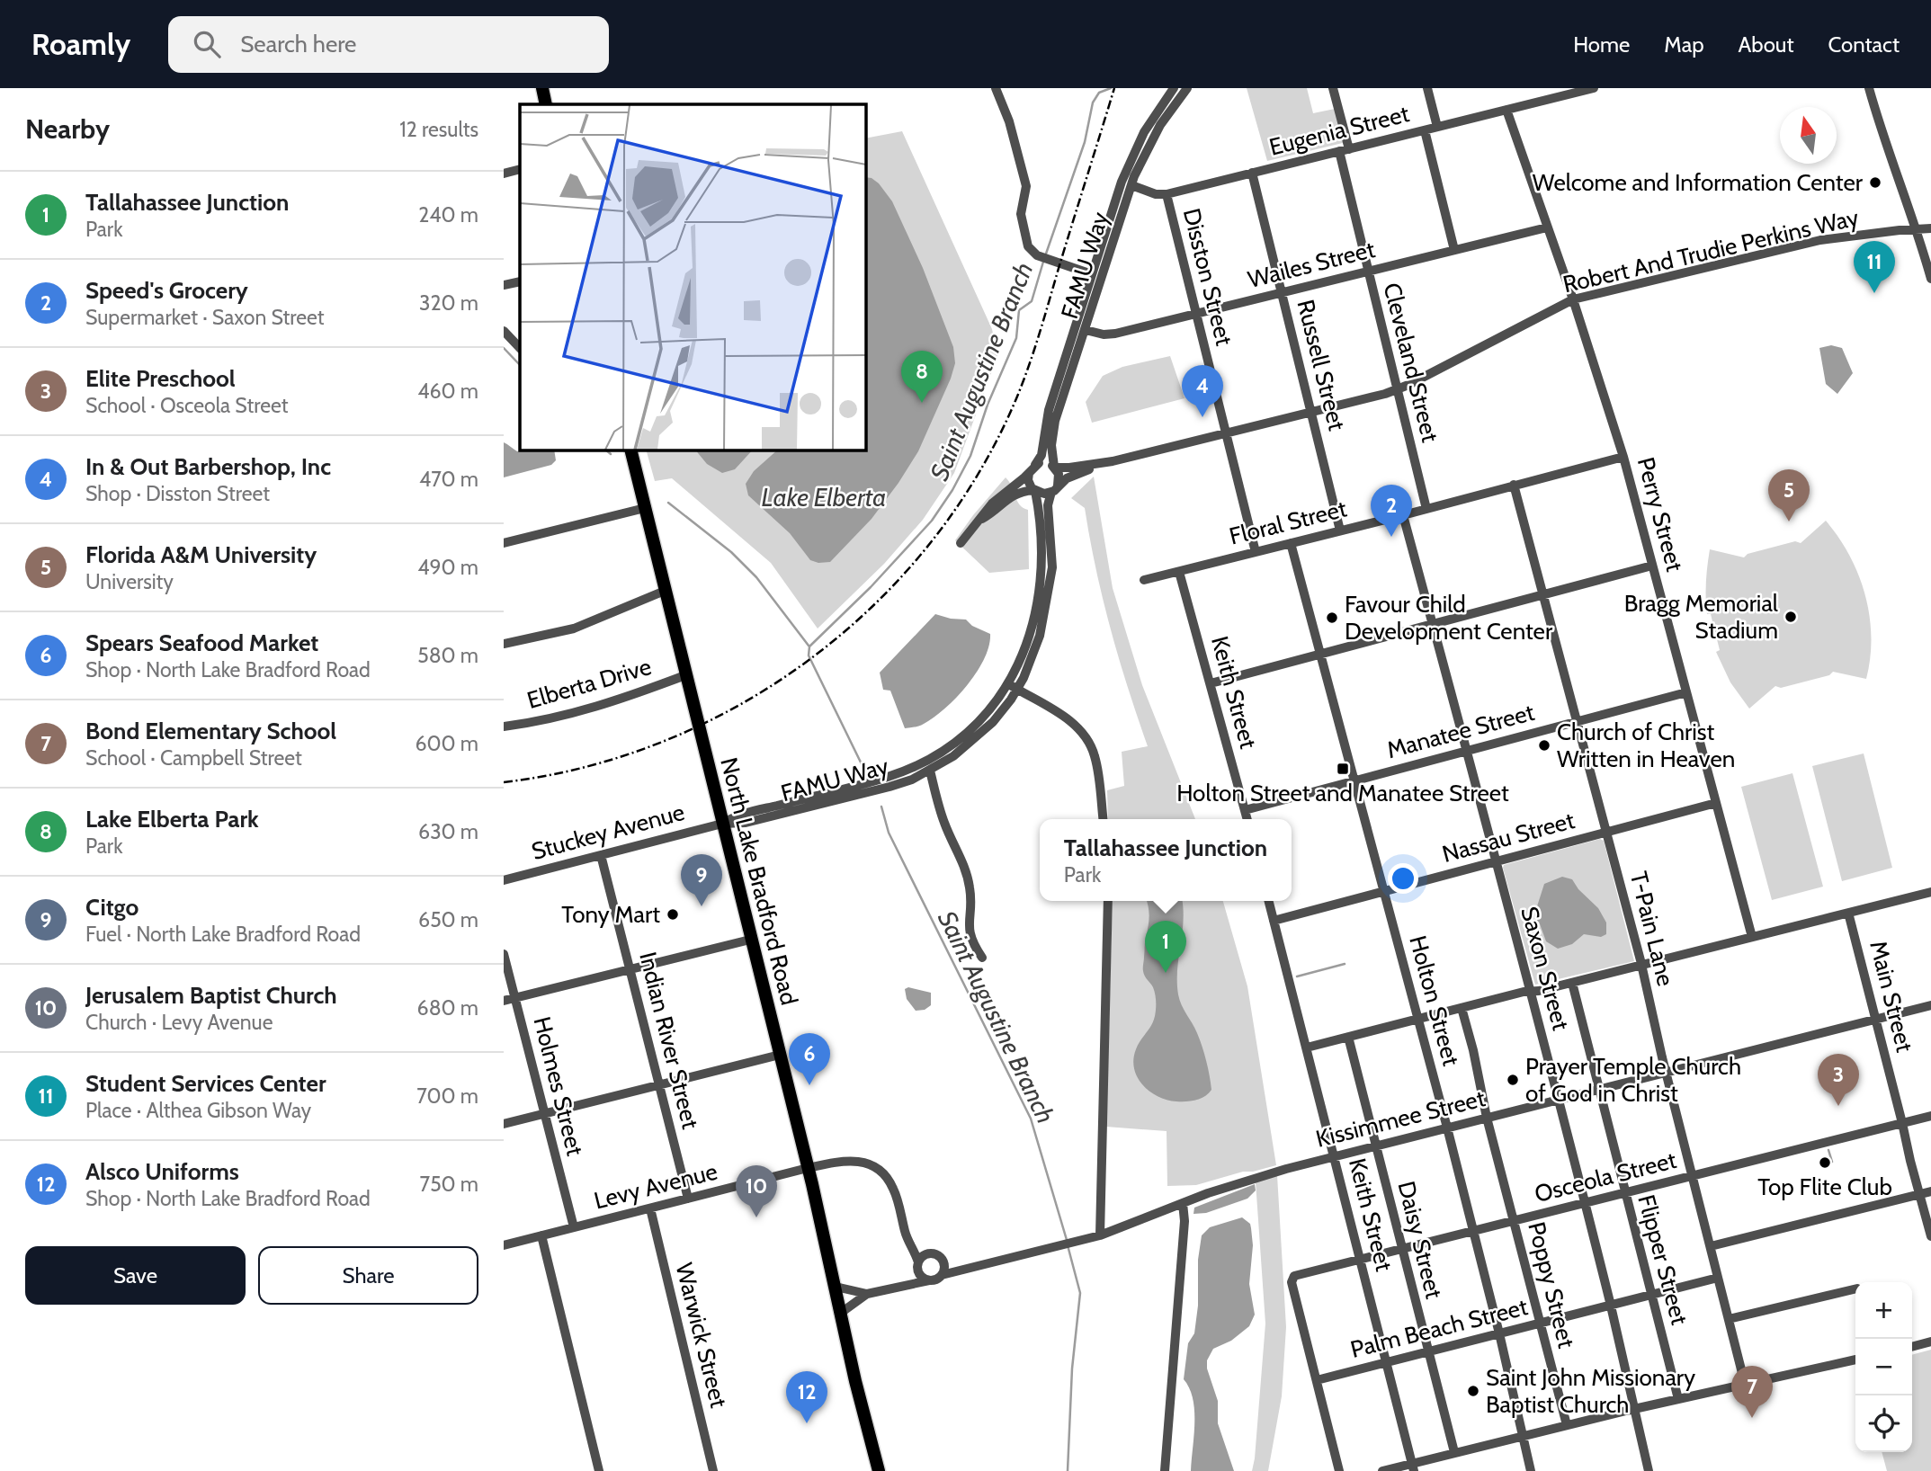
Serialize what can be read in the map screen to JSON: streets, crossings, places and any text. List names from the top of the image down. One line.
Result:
{"streets":{"main road":["North Lake Bradford Road"],"street":["Eugenia Street","Robert And Trudie Perkins Way","Wailes Street","FAMU Way","Disston Street","Cleveland Street","Russell Street","Perry Street","Floral Street","Elberta Drive","Keith Street","Manatee Street","Stuckey Avenue","Nassau Street","T-Pain Lane","Saxon Street","Main Street","Holton Street","Indian River Street","Holmes Street","Kissimmee Street","Osceola Street","Levy Avenue","Daisy Street","Flipper Street","Poppy Street","Palm Beach Street","Warwick Street"]},"crossings":[["Eugenia Street","FAMU Way"],["Eugenia Street","Disston Street"],["Eugenia Street","Cleveland Street"],["Eugenia Street","Russell Street"],["Eugenia Street","Perry Street"],["Robert And Trudie Perkins Way","FAMU Way"],["Robert And Trudie Perkins Way","Disston Street"],["Robert And Trudie Perkins Way","Cleveland Street"],["Robert And Trudie Perkins Way","Russell Street"],["Robert And Trudie Perkins Way","Perry Street"],["Wailes Street","FAMU Way"],["Wailes Street","Disston Street"],["Wailes Street","Cleveland Street"],["Wailes Street","Russell Street"],["Wailes Street","Perry Street"],["FAMU Way","Stuckey Avenue"],["FAMU Way","North Lake Bradford Road"],["Disston Street","Floral Street"],["Cleveland Street","Floral Street"],["Russell Street","Floral Street"],["Perry Street","Floral Street"],["Perry Street","Manatee Street"],["Perry Street","Nassau Street"],["Floral Street","Keith Street"],["Floral Street","T-Pain Lane"],["Floral Street","Saxon Street"],["Floral Street","Holton Street"],["Elberta Drive","North Lake Bradford Road"],["Keith Street","Manatee Street"],["Keith Street","Nassau Street"],["Keith Street","Kissimmee Street"],["Keith Street","Osceola Street"],["Keith Street","Palm Beach Street"],["Manatee Street","T-Pain Lane"],["Manatee Street","Saxon Street"],["Manatee Street","Holton Street"],["Stuckey Avenue","North Lake Bradford Road"],["Stuckey Avenue","Indian River Street"],["Nassau Street","T-Pain Lane"],["Nassau Street","Saxon Street"],["Nassau Street","Holton Street"],["North Lake Bradford Road","Levy Avenue"],["T-Pain Lane","Kissimmee Street"],["T-Pain Lane","Osceola Street"],["T-Pain Lane","Palm Beach Street"],["Saxon Street","Kissimmee Street"],["Saxon Street","Osceola Street"],["Saxon Street","Palm Beach Street"],["Main Street","Kissimmee Street"],["Main Street","Osceola Street"],["Holton Street","Kissimmee Street"],["Holton Street","Osceola Street"],["Holton Street","Palm Beach Street"],["Indian River Street","Levy Avenue"],["Holmes Street","Levy Avenue"],["Kissimmee Street","Levy Avenue"],["Kissimmee Street","Daisy Street"],["Kissimmee Street","Flipper Street"],["Kissimmee Street","Poppy Street"],["Osceola Street","Daisy Street"],["Osceola Street","Flipper Street"],["Osceola Street","Poppy Street"],["Osceola Street","Palm Beach Street"],["Levy Avenue","Warwick Street"],["Daisy Street","Palm Beach Street"],["Flipper Street","Palm Beach Street"],["Poppy Street","Palm Beach Street"]],"water":["Saint Augustine Branch","Lake Elberta"],"places":{"other":["Welcome and Information Center","Bragg Memorial Stadium","Favour Child Development Center","Church of Christ Written in Heaven","Tony Mart","Prayer Temple Church of God in Christ","Top Flite Club","Saint John Missionary Baptist Church"],"transit":["Holton Street and Manatee Street"]},"north":"top","page":{"header":"Roamly","search":"Search here","nav":["Home","Map","About","Contact"],"heading":["Nearby","12 results"],"list":[{"mark":"1","name":"Tallahassee Junction","note":"Park","value":"240 m"},{"mark":"2","name":"Speed's Grocery","note":"Supermarket · Saxon Street","value":"320 m"},{"mark":"3","name":"Elite Preschool","note":"School · Osceola Street","value":"460 m"},{"mark":"4","name":"In & Out Barbershop, Inc","note":"Shop · Disston Street","value":"470 m"},{"mark":"5","name":"Florida A&M University","note":"University","value":"490 m"},{"mark":"6","name":"Spears Seafood Market","note":"Shop · North Lake Bradford Road","value":"580 m"},{"mark":"7","name":"Bond Elementary School","note":"School · Campbell Street","value":"600 m"},{"mark":"8","name":"Lake Elberta Park","note":"Park","value":"630 m"},{"mark":"9","name":"Citgo","note":"Fuel · North Lake Bradford Road","value":"650 m"},{"mark":"10","name":"Jerusalem Baptist Church","note":"Church · Levy Avenue","value":"680 m"},{"mark":"11","name":"Student Services Center","note":"Place · Althea Gibson Way","value":"700 m"},{"mark":"12","name":"Alsco Uniforms","note":"Shop · North Lake Bradford Road","value":"750 m"}],"pins":["11","8","4","5","2","9","1","6","3","10","7","12"],"popup":["Tallahassee Junction","Park"],"buttons":["Save","Share"],"map_buttons":["+","−"]}}
